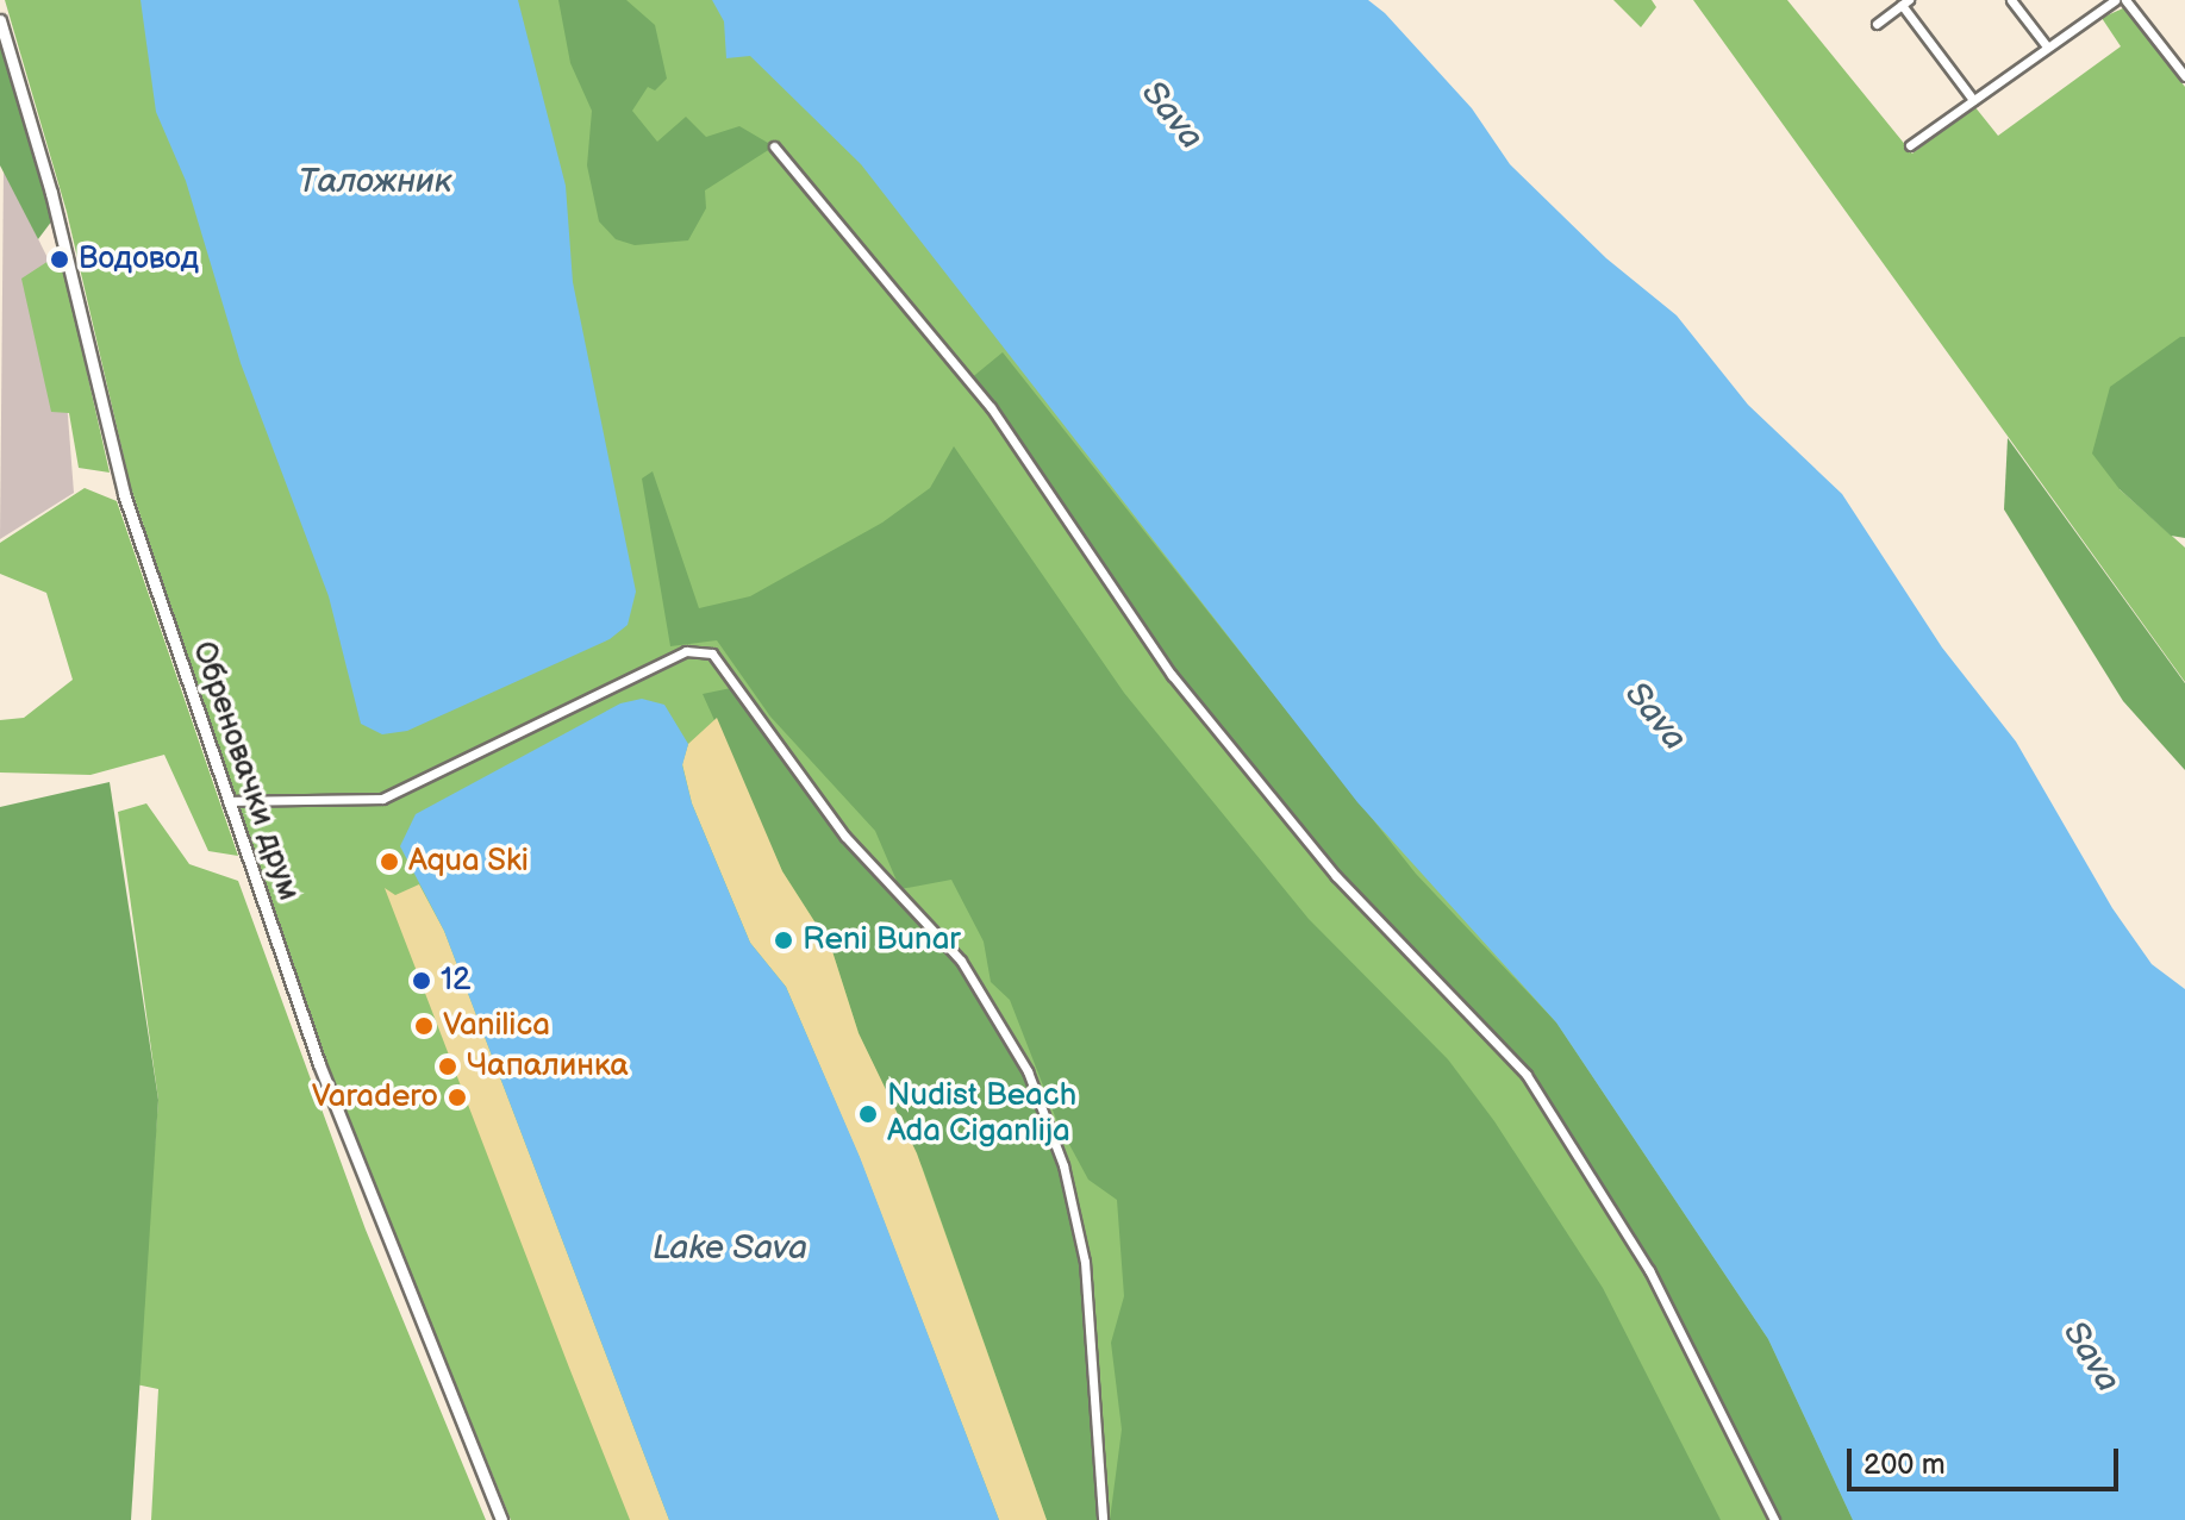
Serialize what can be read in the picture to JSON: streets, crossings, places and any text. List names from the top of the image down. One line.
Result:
{"streets":{"street":["Обреновачки друм"]},"water":["Sava","Таложник","Lake Sava"],"places":["Водовод","Aqua Ski","Reni Bunar","12","Vanilica","Чапалинка","Varadero","Nudist Beach Ada Ciganlija"],"scale_bar":"200 m"}
